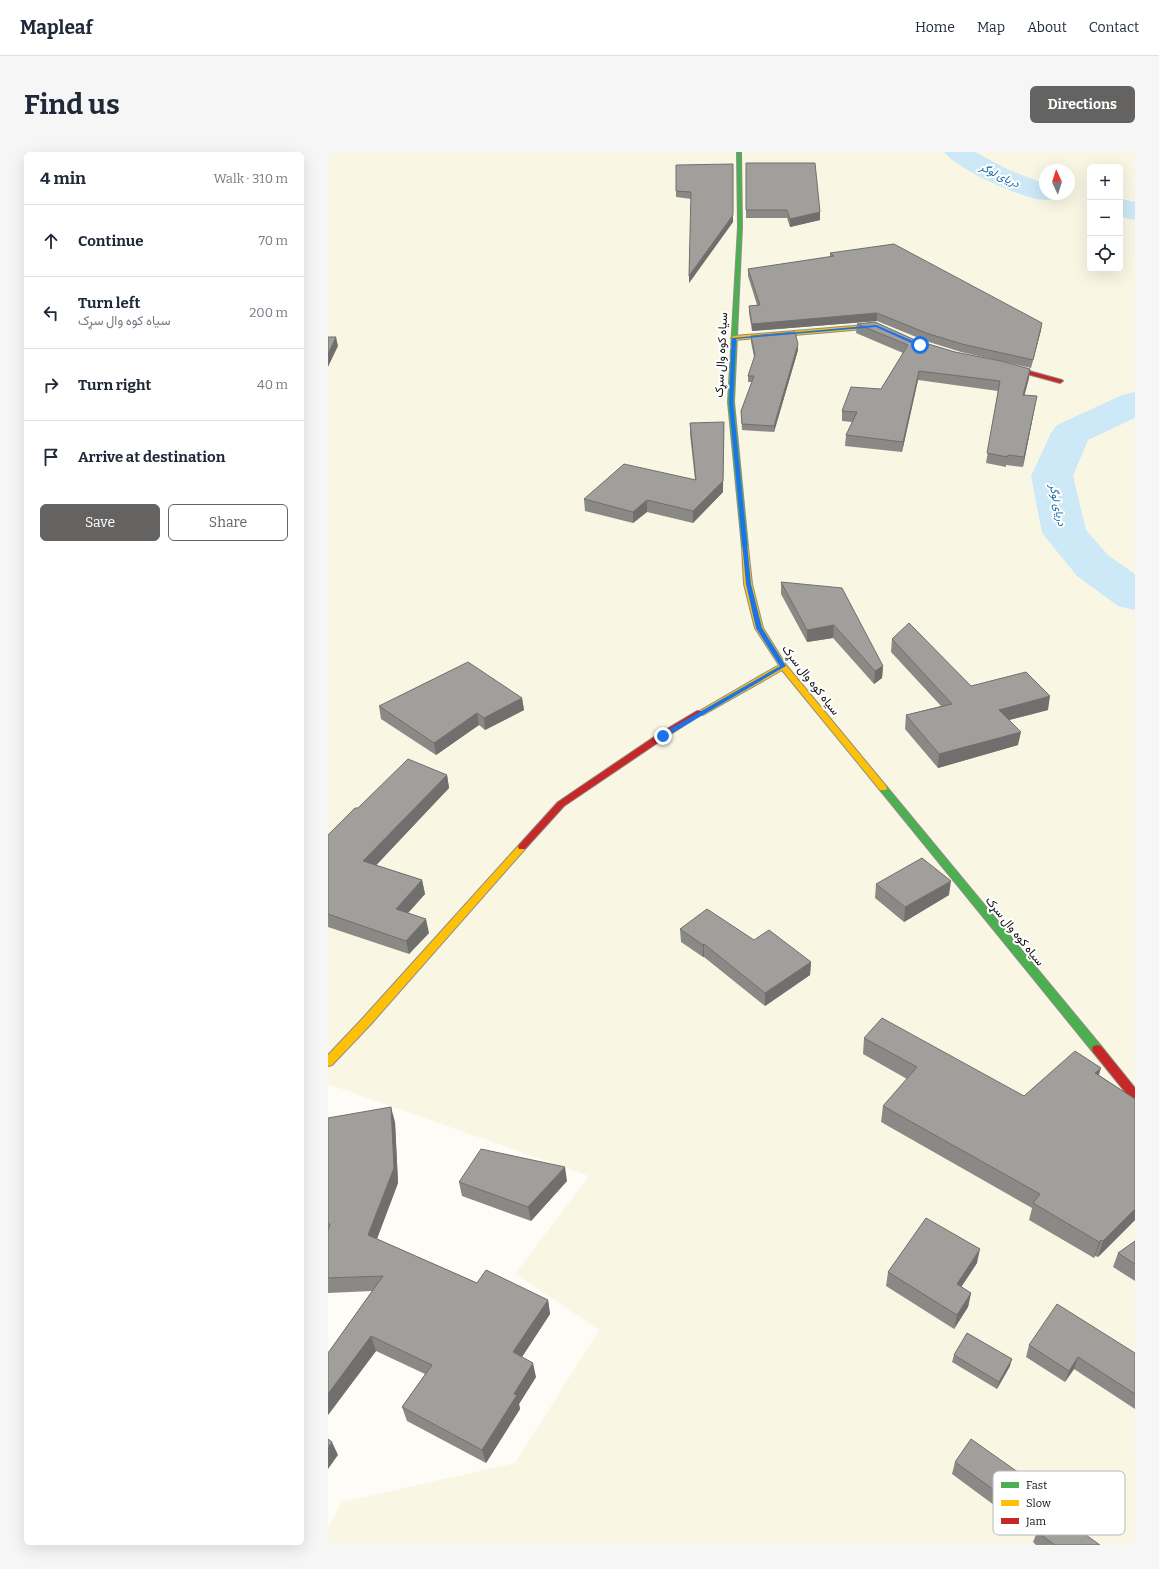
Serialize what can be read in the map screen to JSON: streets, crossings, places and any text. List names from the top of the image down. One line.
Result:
{"streets":{"street":["سیاه کوه وال سړک"]},"water":["دریای لوگر"],"legend":["Fast","Slow","Jam"],"north":"top","page":{"header":"Mapleaf","nav":["Home","Map","About","Contact"],"buttons":["Directions",["Save","Share"]],"title":"Find us","heading":["4 min","Walk · 310 m"],"map_buttons":["+","−"],"list":[["Continue","70 m"],["Turn left","سیاه کوه وال سړک","200 m"],["Turn right","40 m"],"Arrive at destination"]}}
